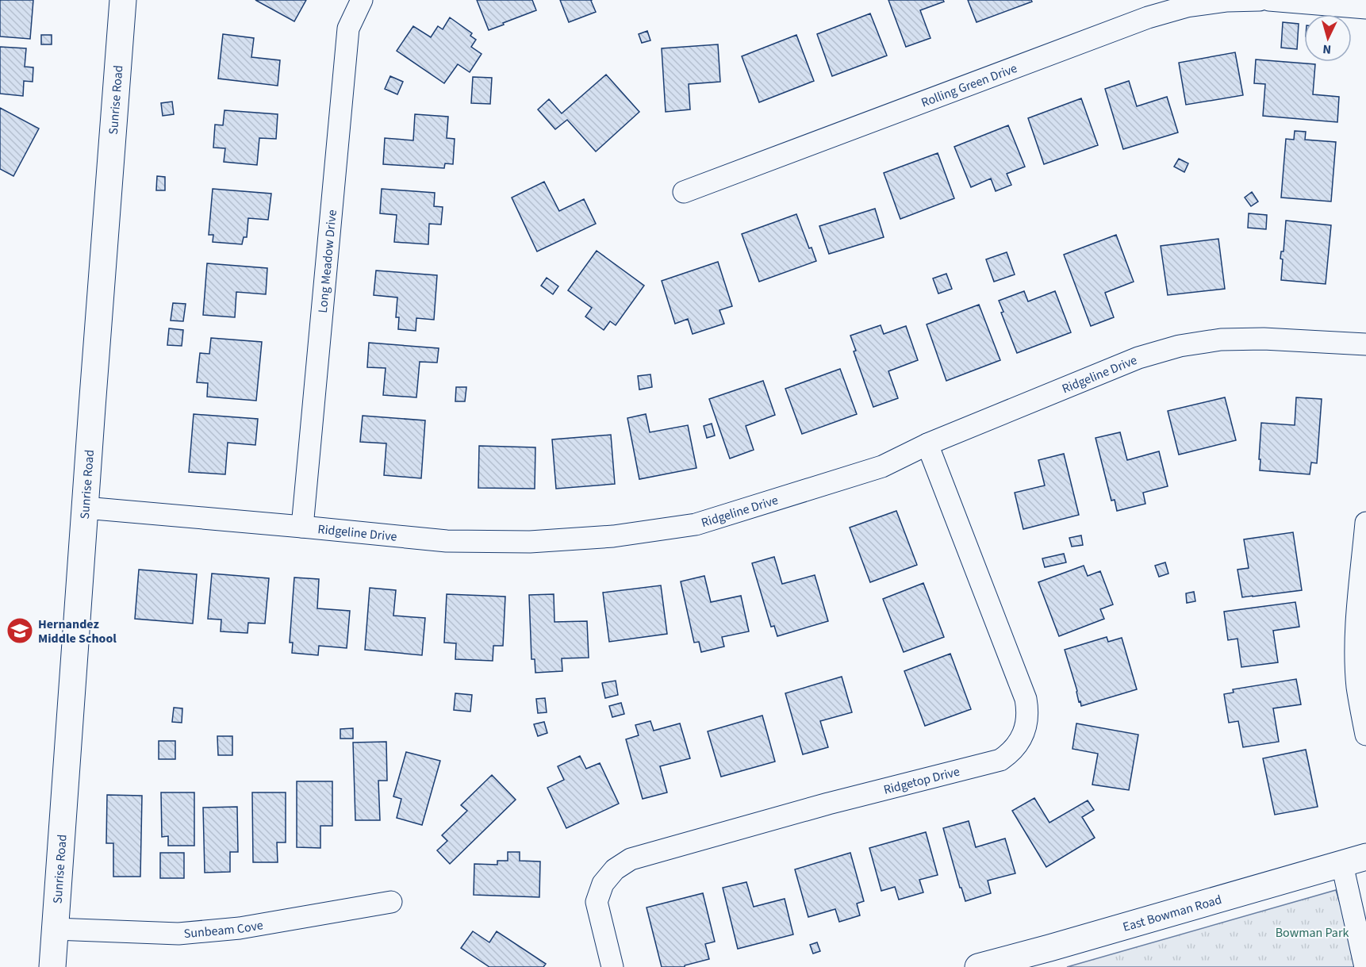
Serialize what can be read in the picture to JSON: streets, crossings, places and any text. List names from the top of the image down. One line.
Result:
{"streets":{"main road":["Sunrise Road","East Bowman Road"],"street":["Rolling Green Drive","Long Meadow Drive","Ridgeline Drive","Ridgetop Drive","Sunbeam Cove"]},"crossings":[["Sunrise Road","Ridgeline Drive"],["Sunrise Road","Sunbeam Cove"],["Long Meadow Drive","Ridgeline Drive"],["Ridgeline Drive","Ridgetop Drive"]],"parks":["Bowman Park"],"places":{"school or university":["Hernandez Middle School"]},"north":"bottom"}
